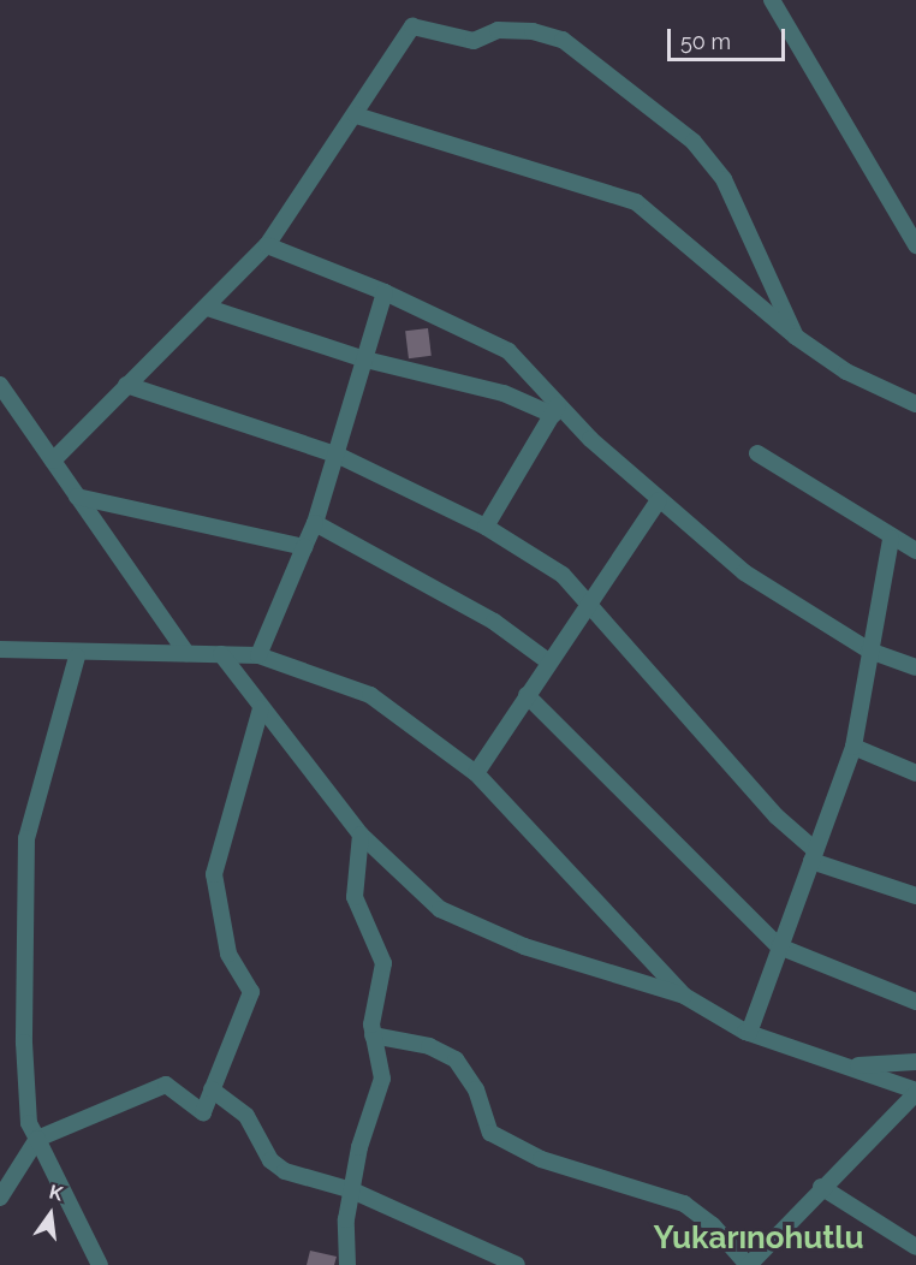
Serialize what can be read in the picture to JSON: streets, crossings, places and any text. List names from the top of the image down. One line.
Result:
{"districts":["Yukarınohutlu"],"scale_bar":"50 m","north":"top"}
